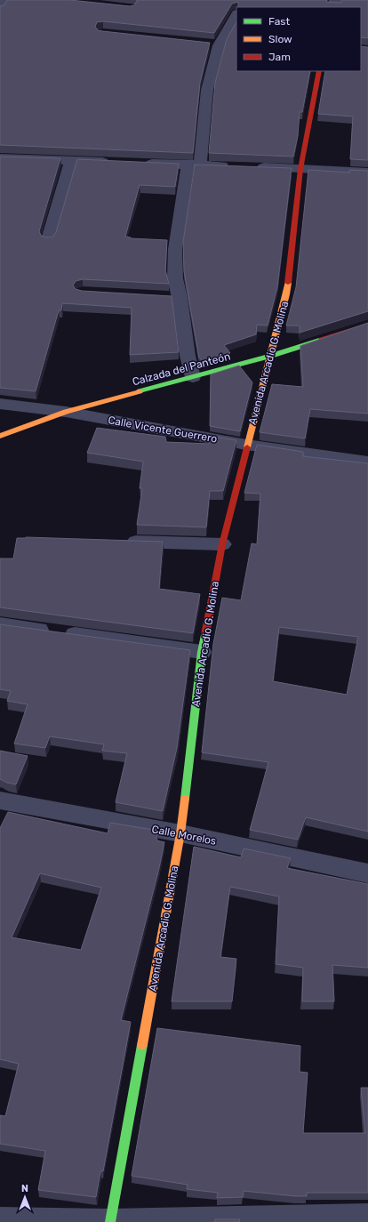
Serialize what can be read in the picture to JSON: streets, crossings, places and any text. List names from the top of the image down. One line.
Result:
{"streets":{"street":["Avenida Arcadio G. Molina","Calzada del Panteón","Calle Vicente Guerrero","Calle Morelos"]},"crossings":[["Avenida Arcadio G. Molina","Calzada del Panteón"],["Avenida Arcadio G. Molina","Calle Vicente Guerrero"],["Avenida Arcadio G. Molina","Calle Morelos"],["Calzada del Panteón","Calle Vicente Guerrero"]],"legend":["Fast","Slow","Jam"],"north":"top"}
